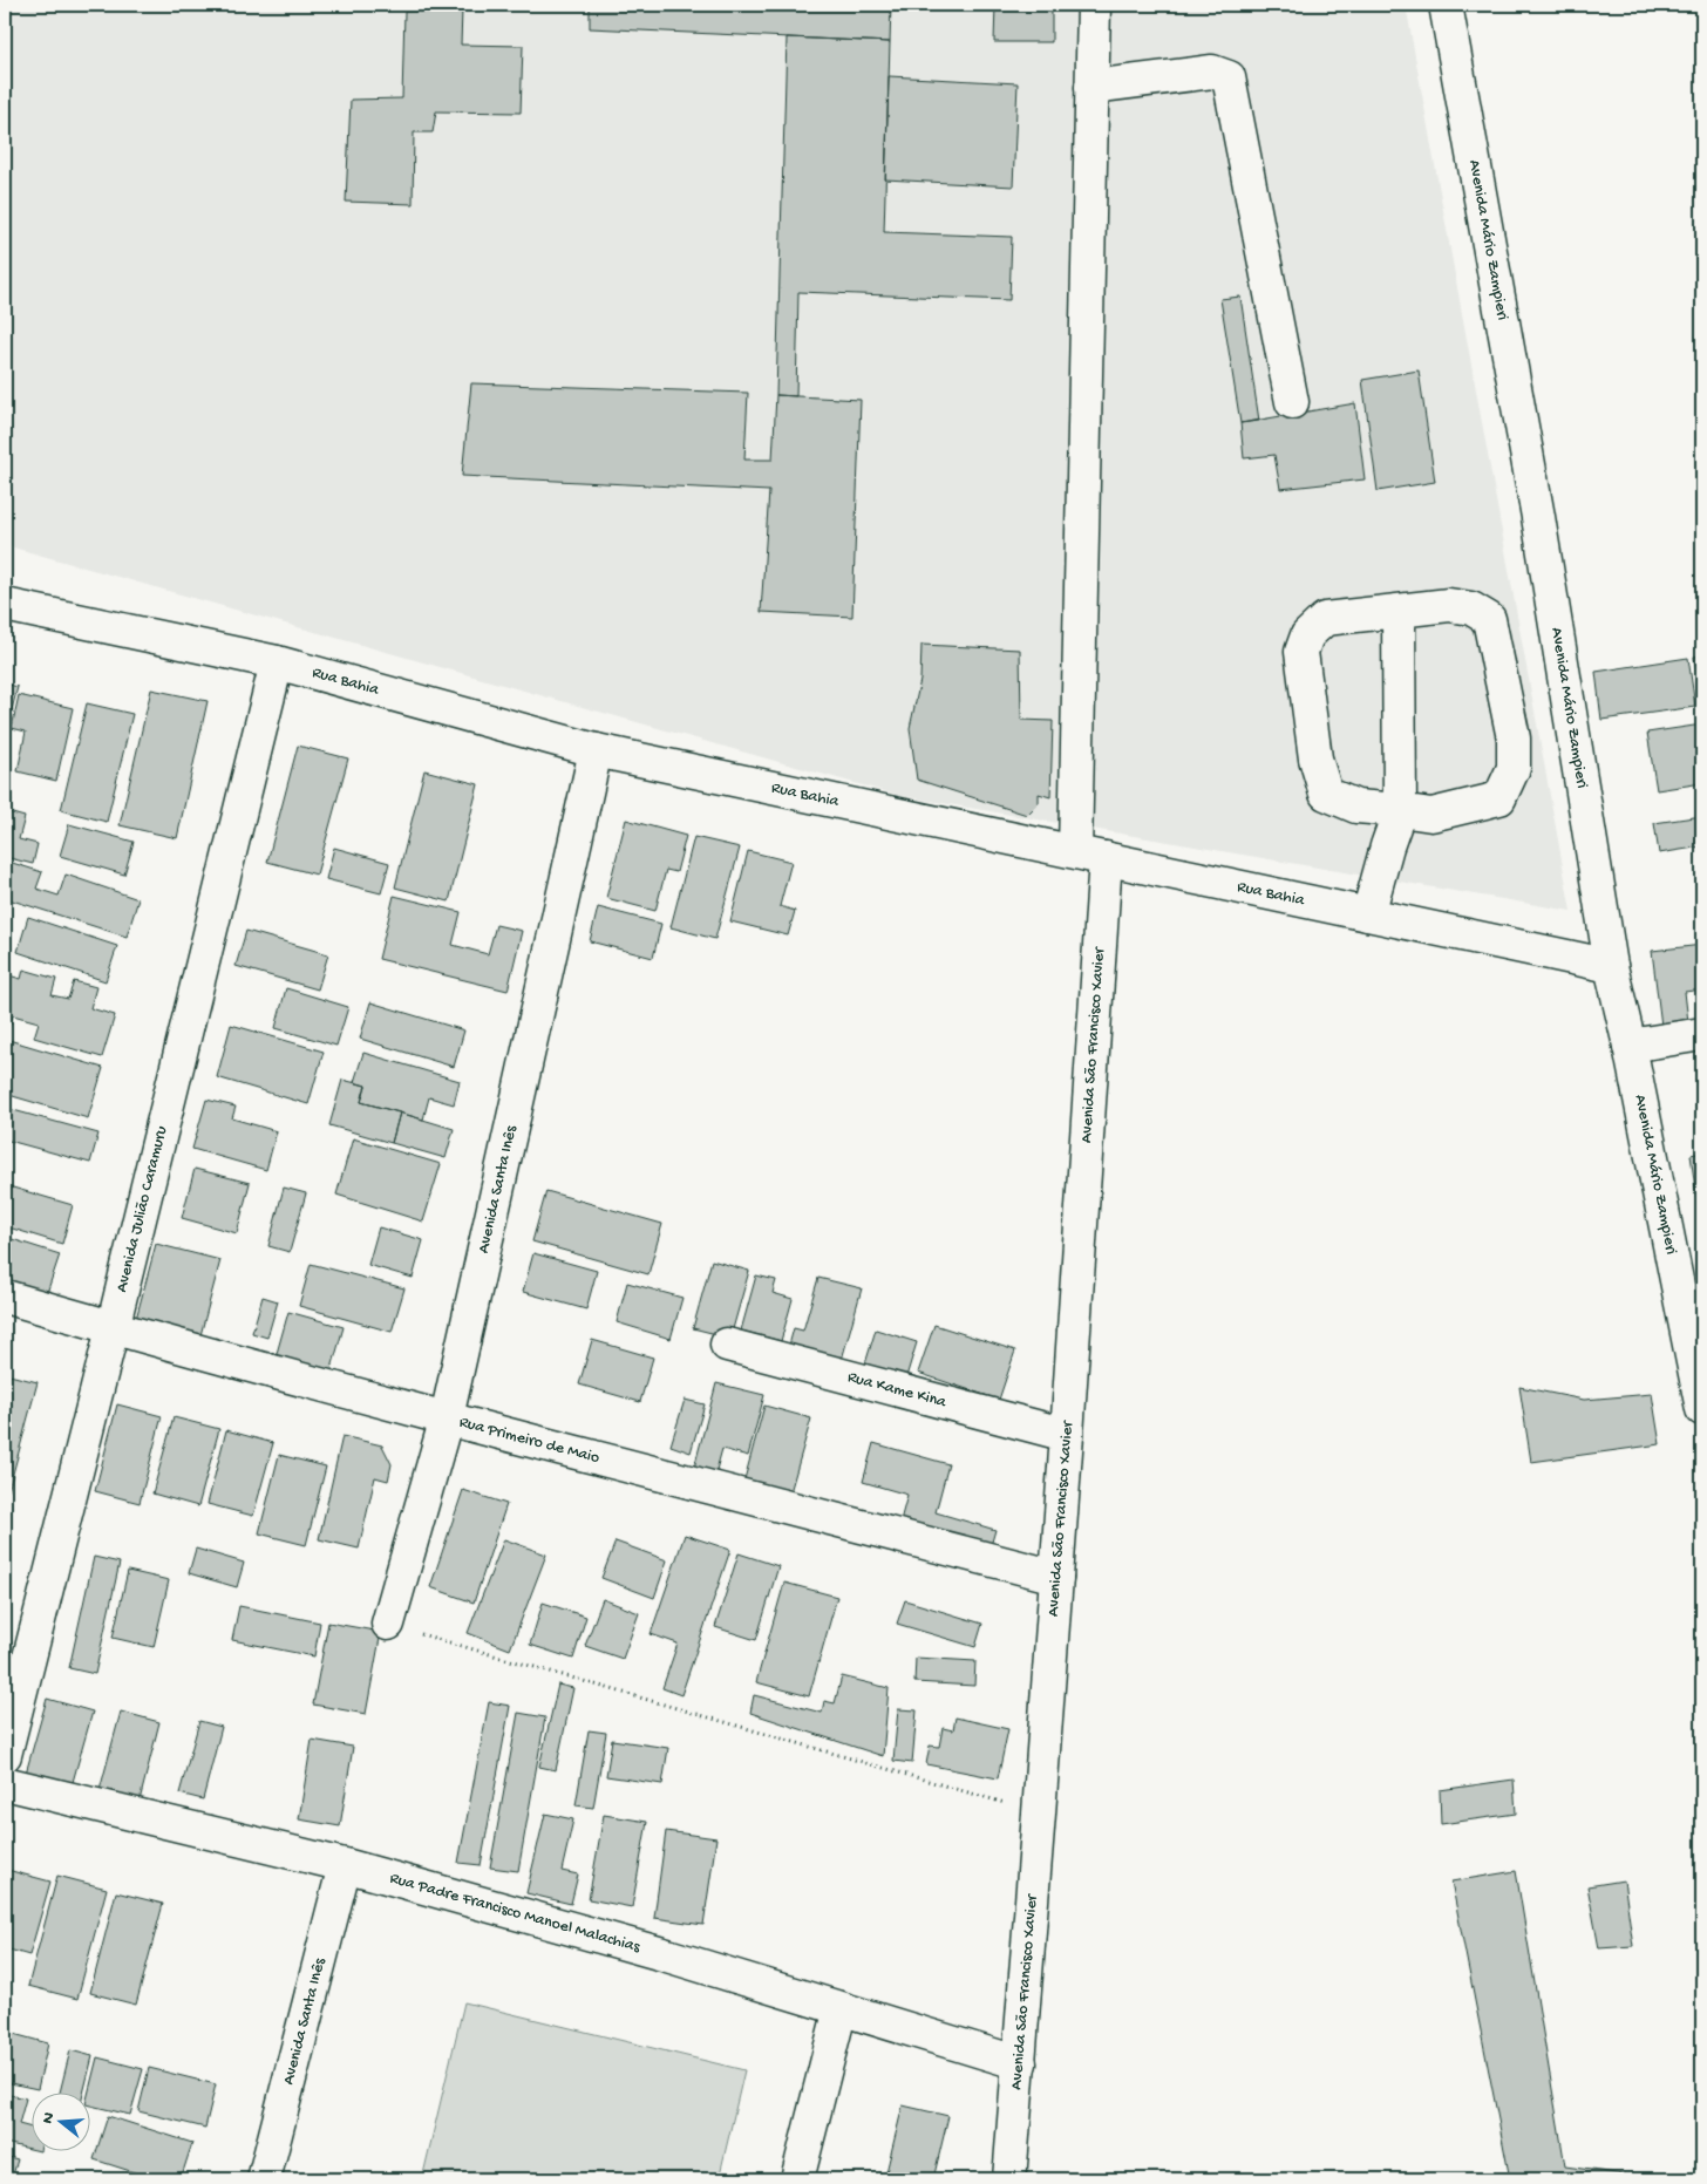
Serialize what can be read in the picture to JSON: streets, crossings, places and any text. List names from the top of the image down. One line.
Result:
{"streets":{"street":["Avenida Mário Zampieri","Rua Bahia","Avenida São Francisco Xavier","Avenida Santa Inês","Avenida Julião Caramuru","Rua Kame Kina","Rua Primeiro de Maio","Rua Padre Francisco Manoel Malachias"]},"crossings":[["Avenida Mário Zampieri","Rua Bahia"],["Rua Bahia","Avenida São Francisco Xavier"],["Rua Bahia","Avenida Santa Inês"],["Rua Bahia","Avenida Julião Caramuru"],["Avenida São Francisco Xavier","Rua Kame Kina"],["Avenida São Francisco Xavier","Rua Primeiro de Maio"],["Avenida São Francisco Xavier","Rua Padre Francisco Manoel Malachias"],["Avenida Santa Inês","Rua Primeiro de Maio"],["Avenida Santa Inês","Rua Padre Francisco Manoel Malachias"],["Avenida Julião Caramuru","Rua Primeiro de Maio"]],"north":"left"}
